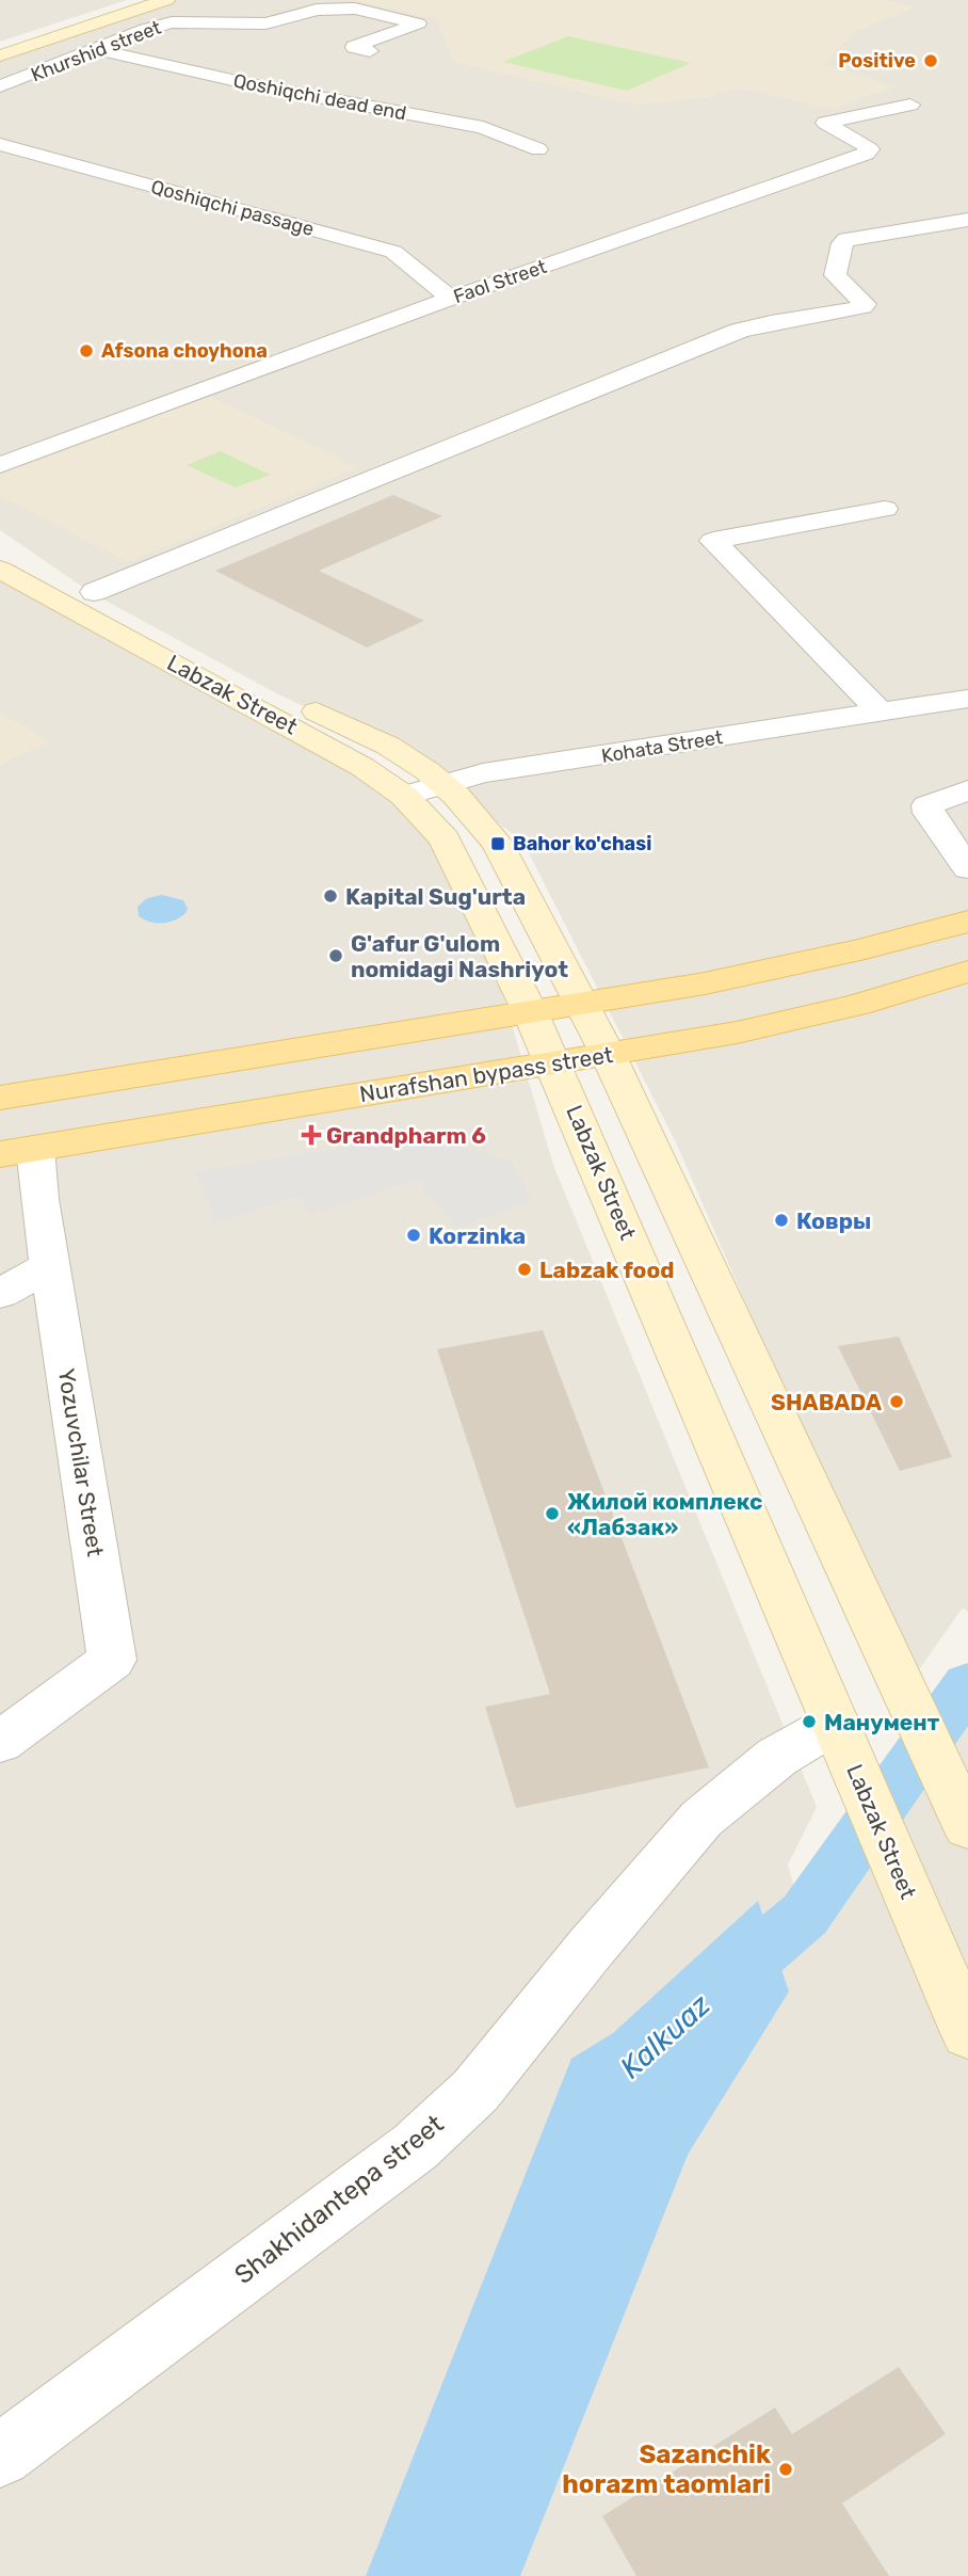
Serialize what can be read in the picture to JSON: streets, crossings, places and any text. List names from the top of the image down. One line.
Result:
{"streets":{"main road":["Labzak Street","Nurafshan bypass street"],"street":["Khurshid street","Qoshiqchi dead end","Qoshiqchi passage","Faol Street","Kohata Street","Yozuvchilar Street","Shakhidantepa street"]},"crossings":[["Khurshid street","Qoshiqchi dead end"],["Qoshiqchi passage","Faol Street"],["Labzak Street","Kohata Street"],["Labzak Street","Nurafshan bypass street"],["Labzak Street","Shakhidantepa street"],["Nurafshan bypass street","Yozuvchilar Street"]],"water":["Kalkuaz"],"places":{"other":["Positive","Afsona choyhona","Kapital Sug'urta","G'afur G'ulom nomidagi Nashriyot","Ковры","Korzinka","Labzak food","SHABADA","Жилой комплекс «Лабзак»","Манумент","Sazanchik horazm taomlari"],"transit":["Bahor ko'chasi"],"health":["Grandpharm 6"]}}
